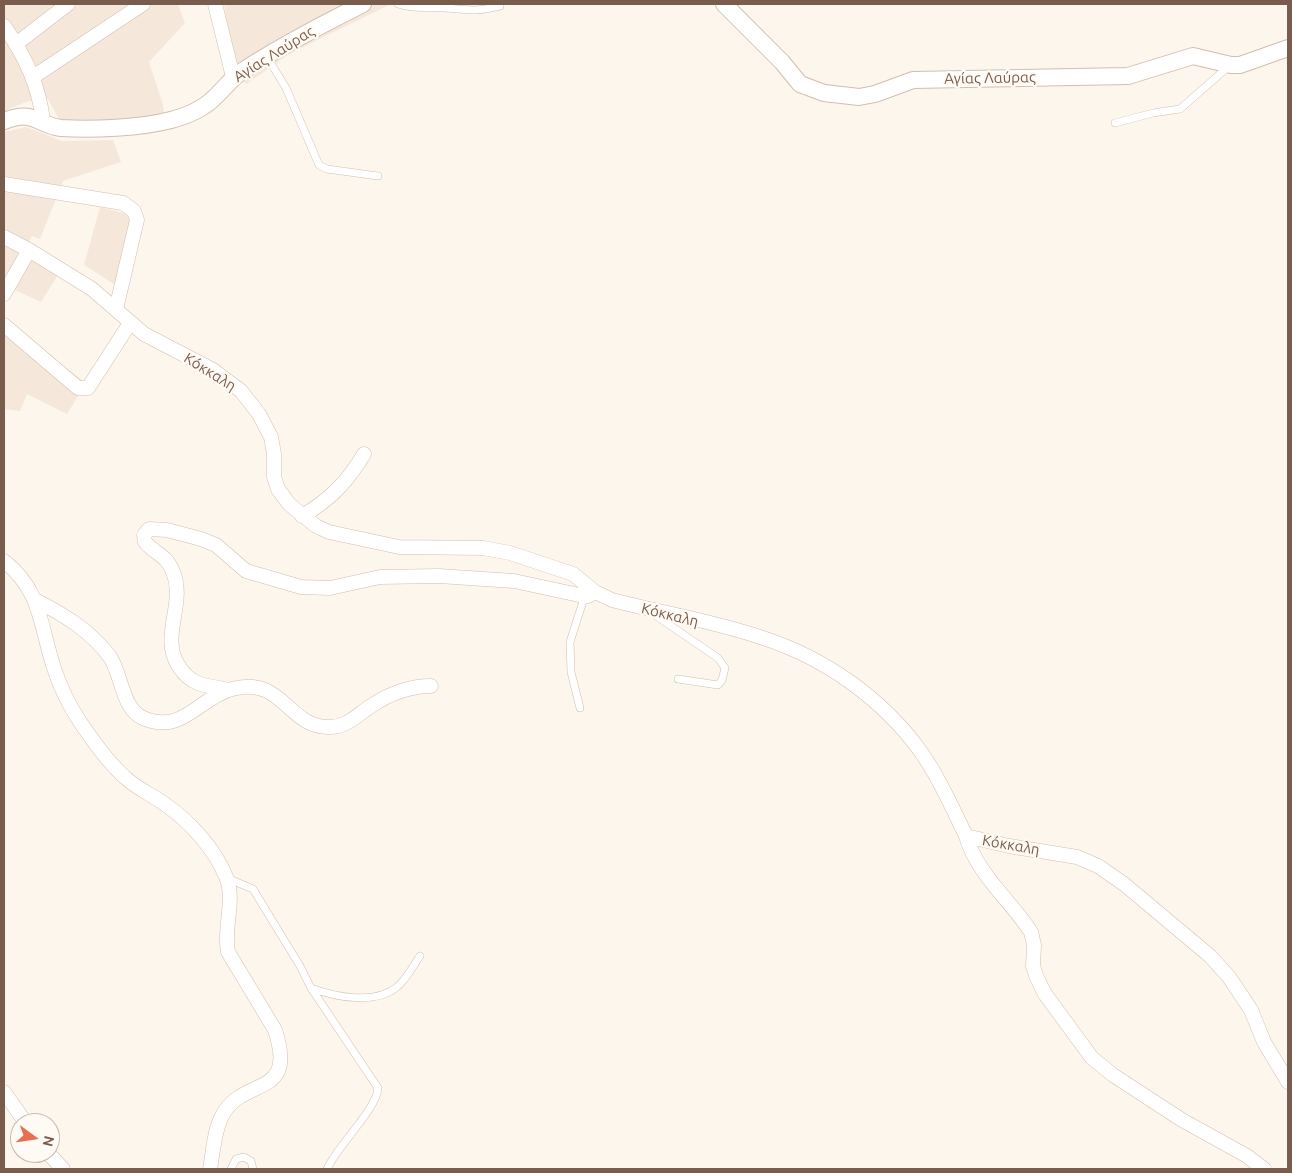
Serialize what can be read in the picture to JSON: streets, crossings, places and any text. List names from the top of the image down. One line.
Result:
{"streets":{"street":["Αγίας Λαύρας","Κόκκαλη"]},"north":"right"}
